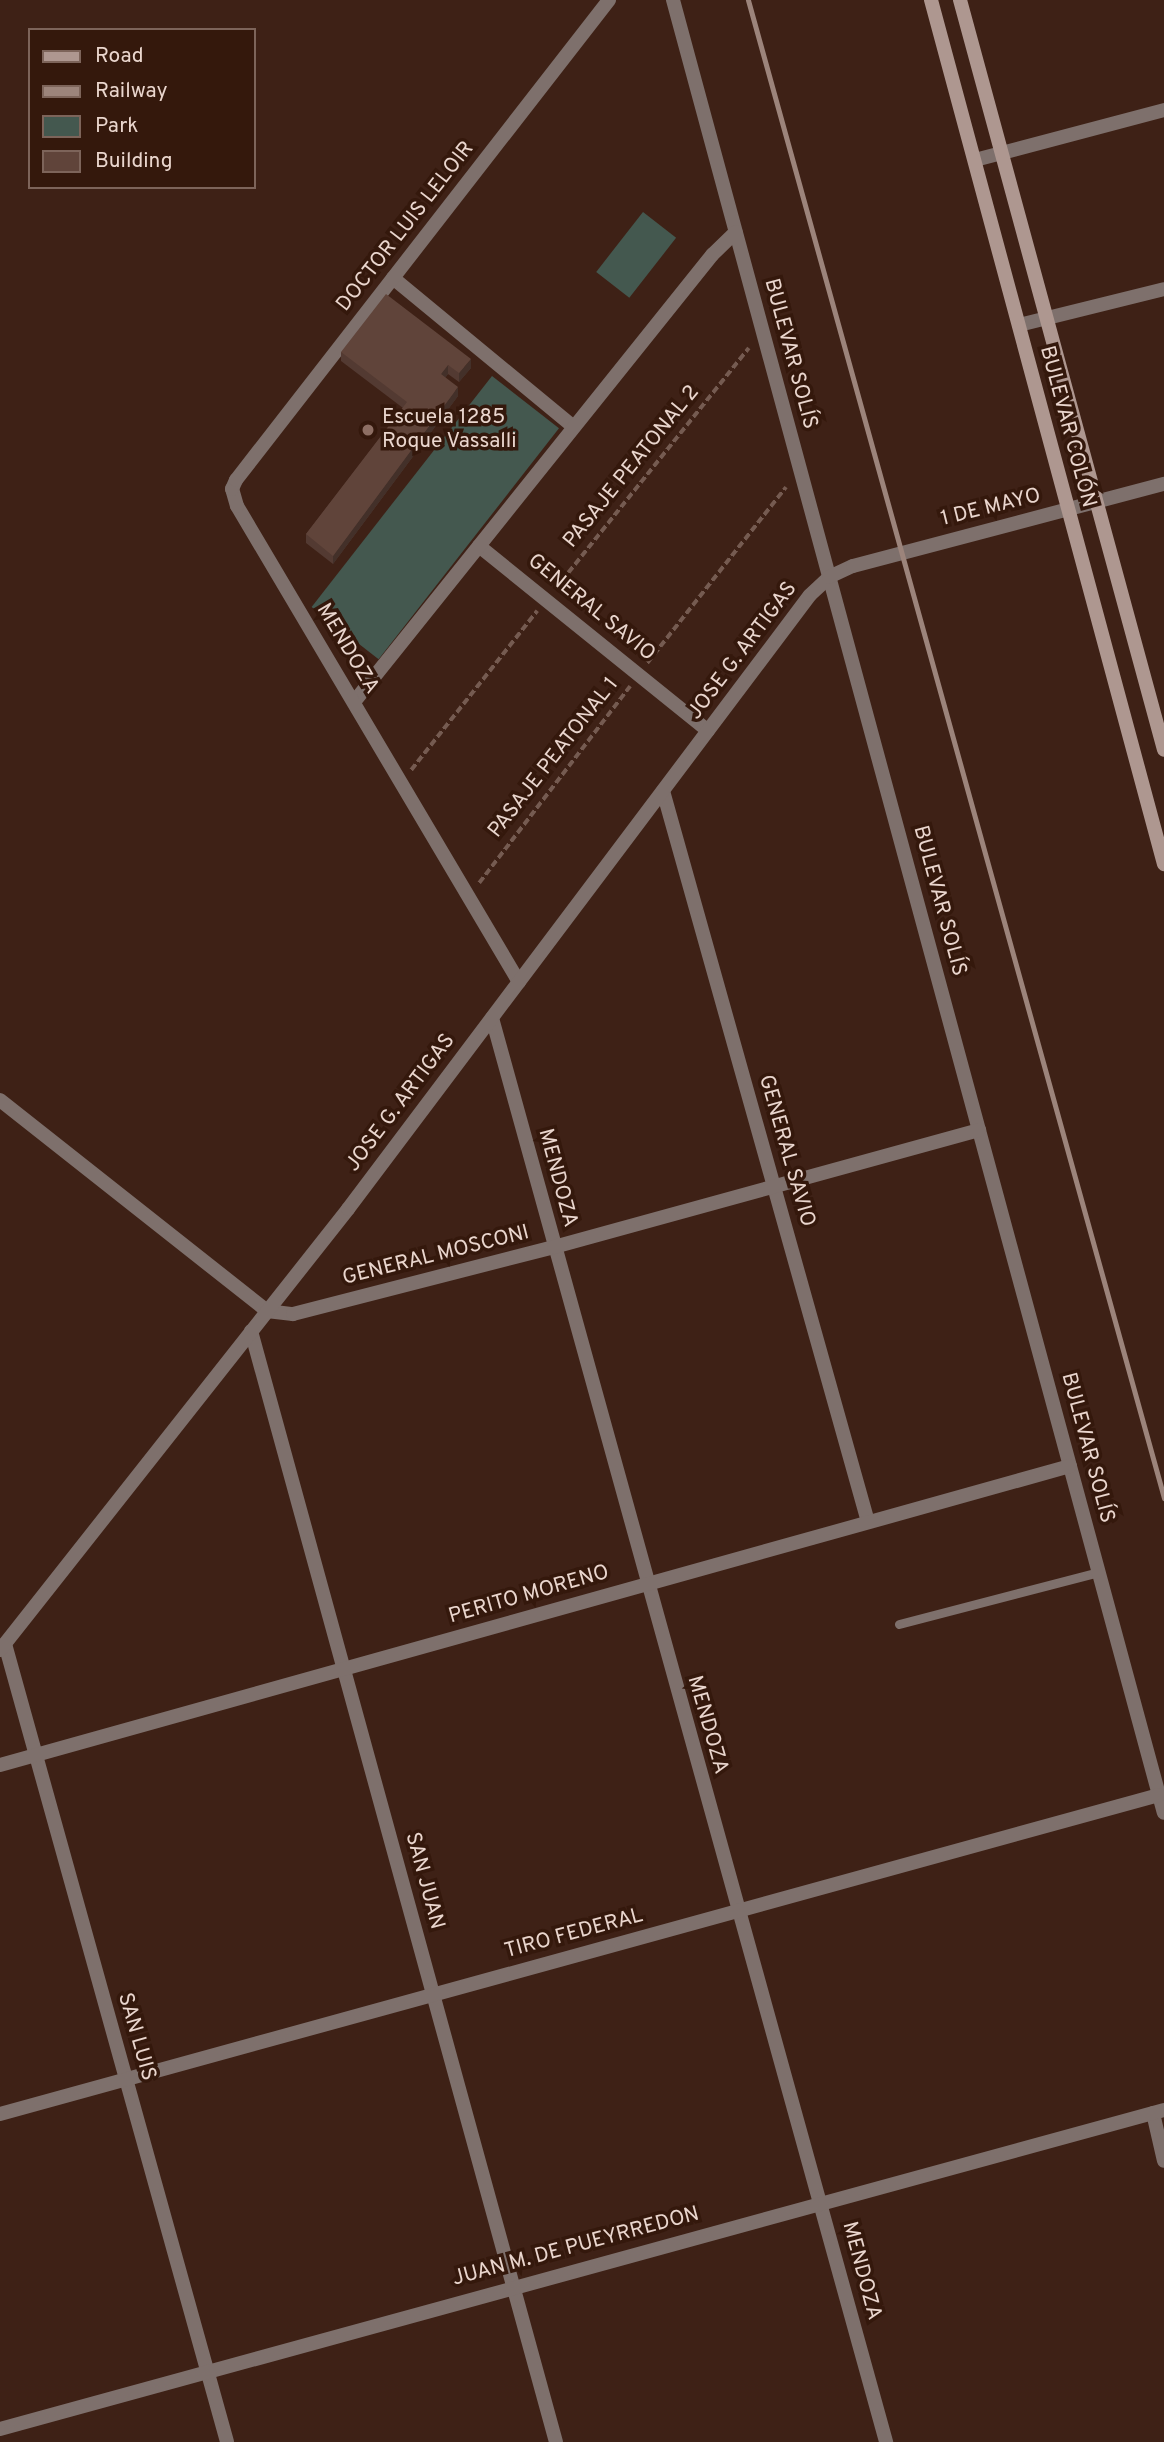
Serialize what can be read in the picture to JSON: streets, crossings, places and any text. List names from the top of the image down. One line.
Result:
{"streets":{"main road":["BULEVAR COLÓN"],"street":["DOCTOR LUIS LELOIR","BULEVAR SOLÍS","1 DE MAYO","GENERAL SAVIO","MENDOZA","JOSE G. ARTIGAS","GENERAL MOSCONI","PERITO MORENO","SAN JUAN","TIRO FEDERAL","SAN LUIS","JUAN M. DE PUEYRREDON"],"path":["PASAJE PEATONAL 2","PASAJE PEATONAL 1"]},"crossings":[["DOCTOR LUIS LELOIR","MENDOZA"],["BULEVAR SOLÍS","1 DE MAYO"],["BULEVAR SOLÍS","JOSE G. ARTIGAS"],["BULEVAR SOLÍS","GENERAL MOSCONI"],["BULEVAR SOLÍS","PERITO MORENO"],["BULEVAR SOLÍS","TIRO FEDERAL"],["BULEVAR COLÓN","1 DE MAYO"],["PASAJE PEATONAL 2","GENERAL SAVIO"],["1 DE MAYO","JOSE G. ARTIGAS"],["GENERAL SAVIO","JOSE G. ARTIGAS"],["GENERAL SAVIO","PASAJE PEATONAL 1"],["GENERAL SAVIO","GENERAL MOSCONI"],["GENERAL SAVIO","PERITO MORENO"],["MENDOZA","JOSE G. ARTIGAS"],["MENDOZA","GENERAL MOSCONI"],["MENDOZA","PERITO MORENO"],["MENDOZA","TIRO FEDERAL"],["MENDOZA","JUAN M. DE PUEYRREDON"],["JOSE G. ARTIGAS","GENERAL MOSCONI"],["JOSE G. ARTIGAS","SAN JUAN"],["JOSE G. ARTIGAS","SAN LUIS"],["PERITO MORENO","SAN JUAN"],["PERITO MORENO","SAN LUIS"],["SAN JUAN","TIRO FEDERAL"],["SAN JUAN","JUAN M. DE PUEYRREDON"],["TIRO FEDERAL","SAN LUIS"],["SAN LUIS","JUAN M. DE PUEYRREDON"]],"places":["Escuela 1285 Roque Vassalli"],"legend":["Road","Railway","Park","Building"]}
